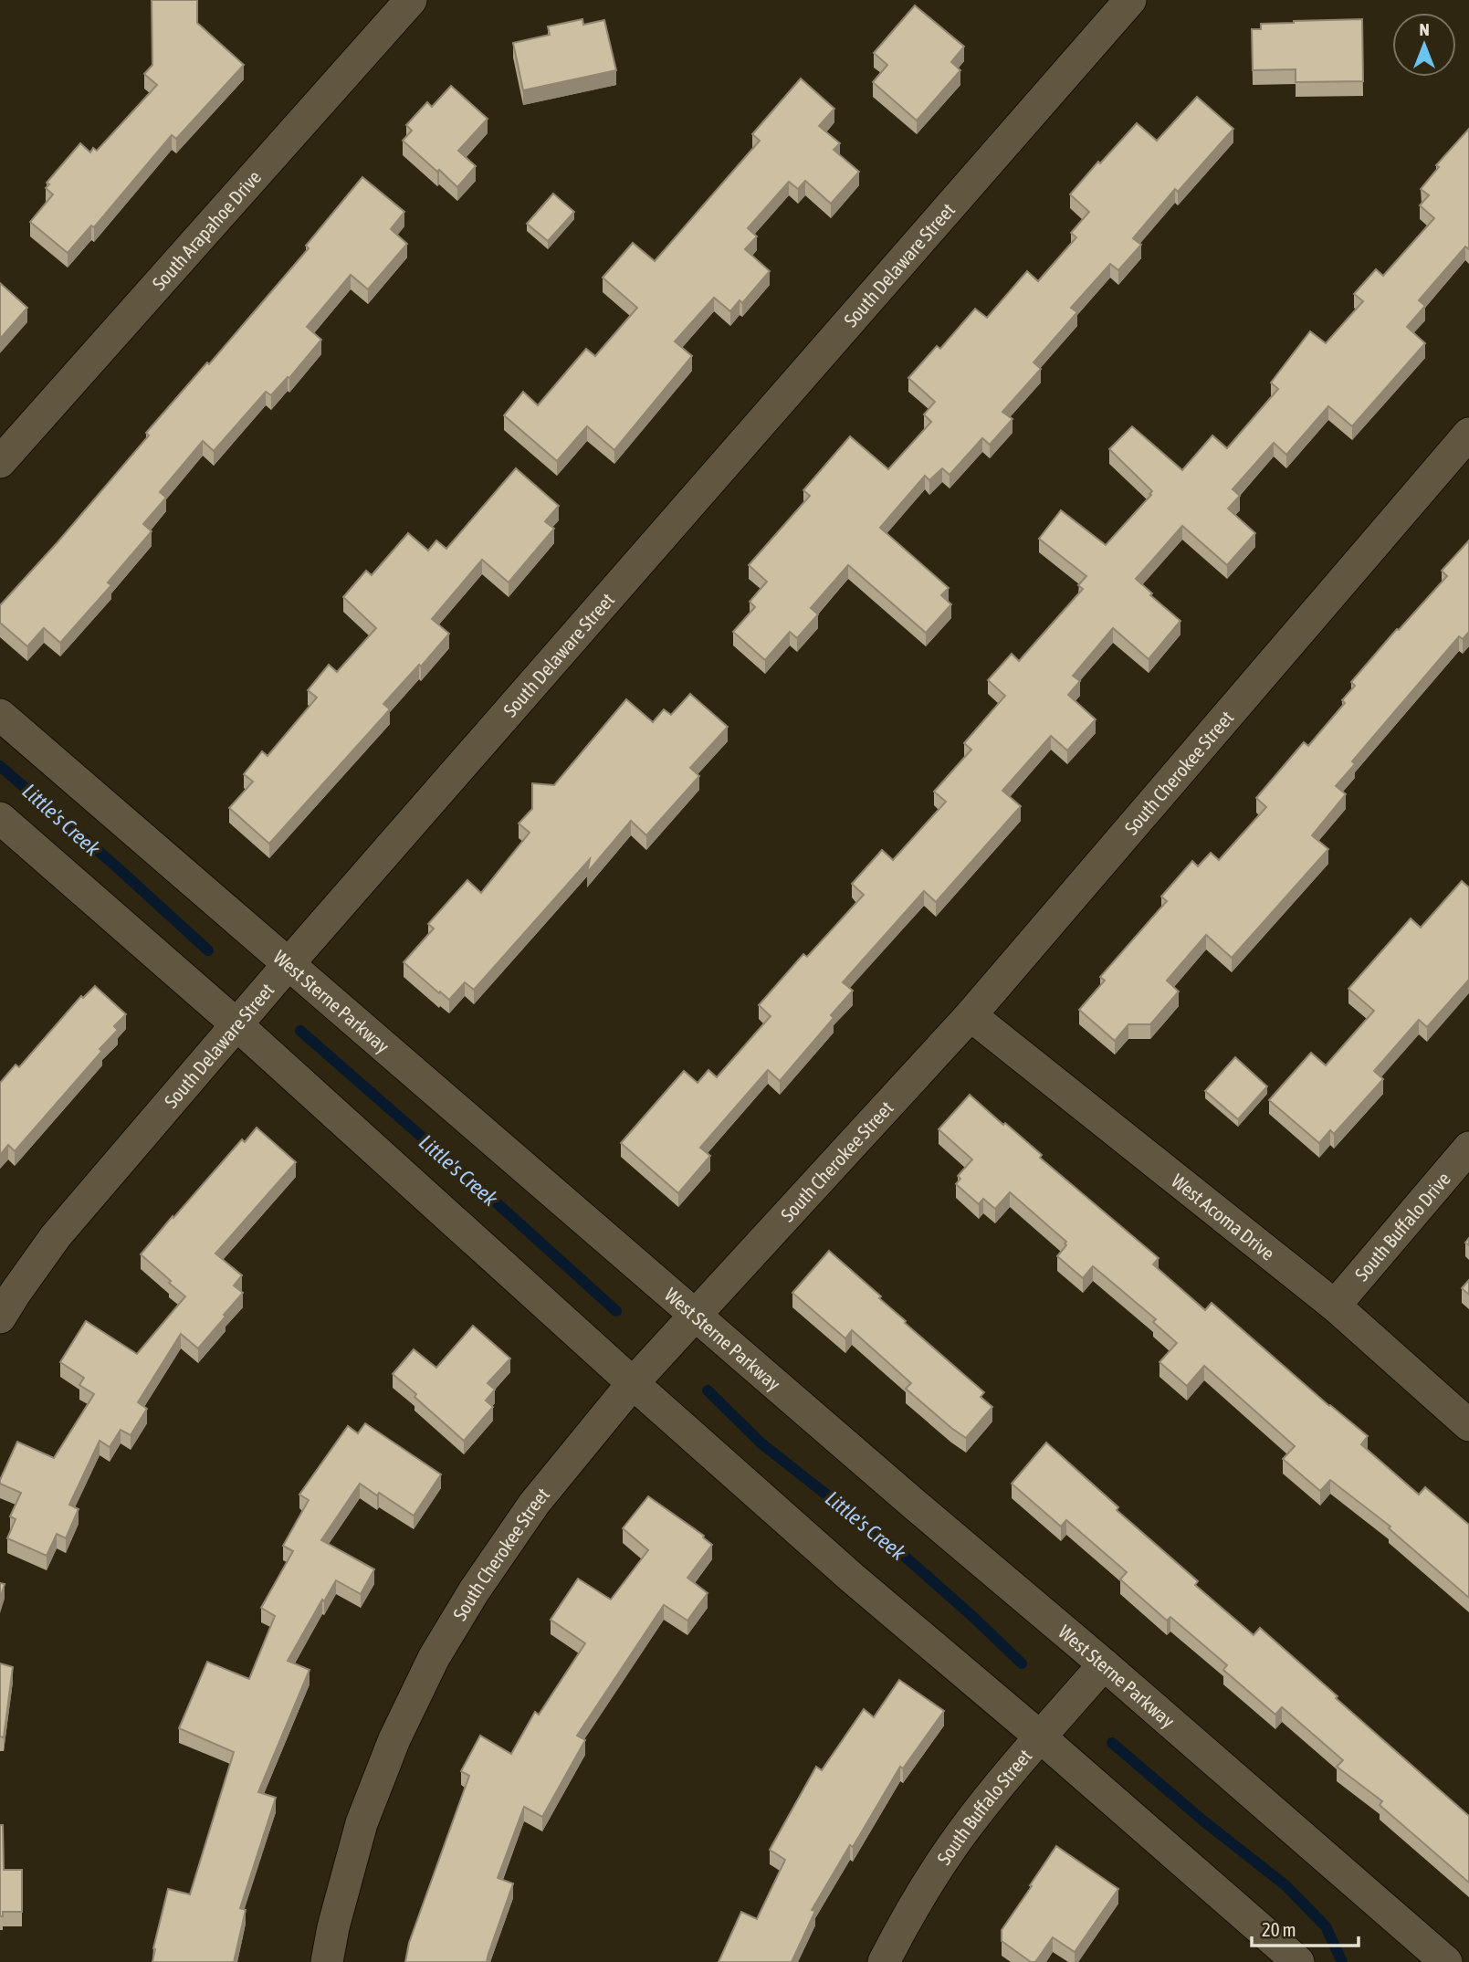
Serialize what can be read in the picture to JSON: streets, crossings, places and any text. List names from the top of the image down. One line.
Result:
{"streets":{"street":["South Arapahoe Drive","South Delaware Street","South Cherokee Street","West Sterne Parkway","West Acoma Drive","South Buffalo Drive","South Buffalo Street"]},"crossings":[["South Delaware Street","West Sterne Parkway"],["South Cherokee Street","West Sterne Parkway"],["South Cherokee Street","West Acoma Drive"],["West Sterne Parkway","South Buffalo Street"],["West Acoma Drive","South Buffalo Drive"]],"water":["Little's Creek"],"scale_bar":"20 m","north":"top"}
